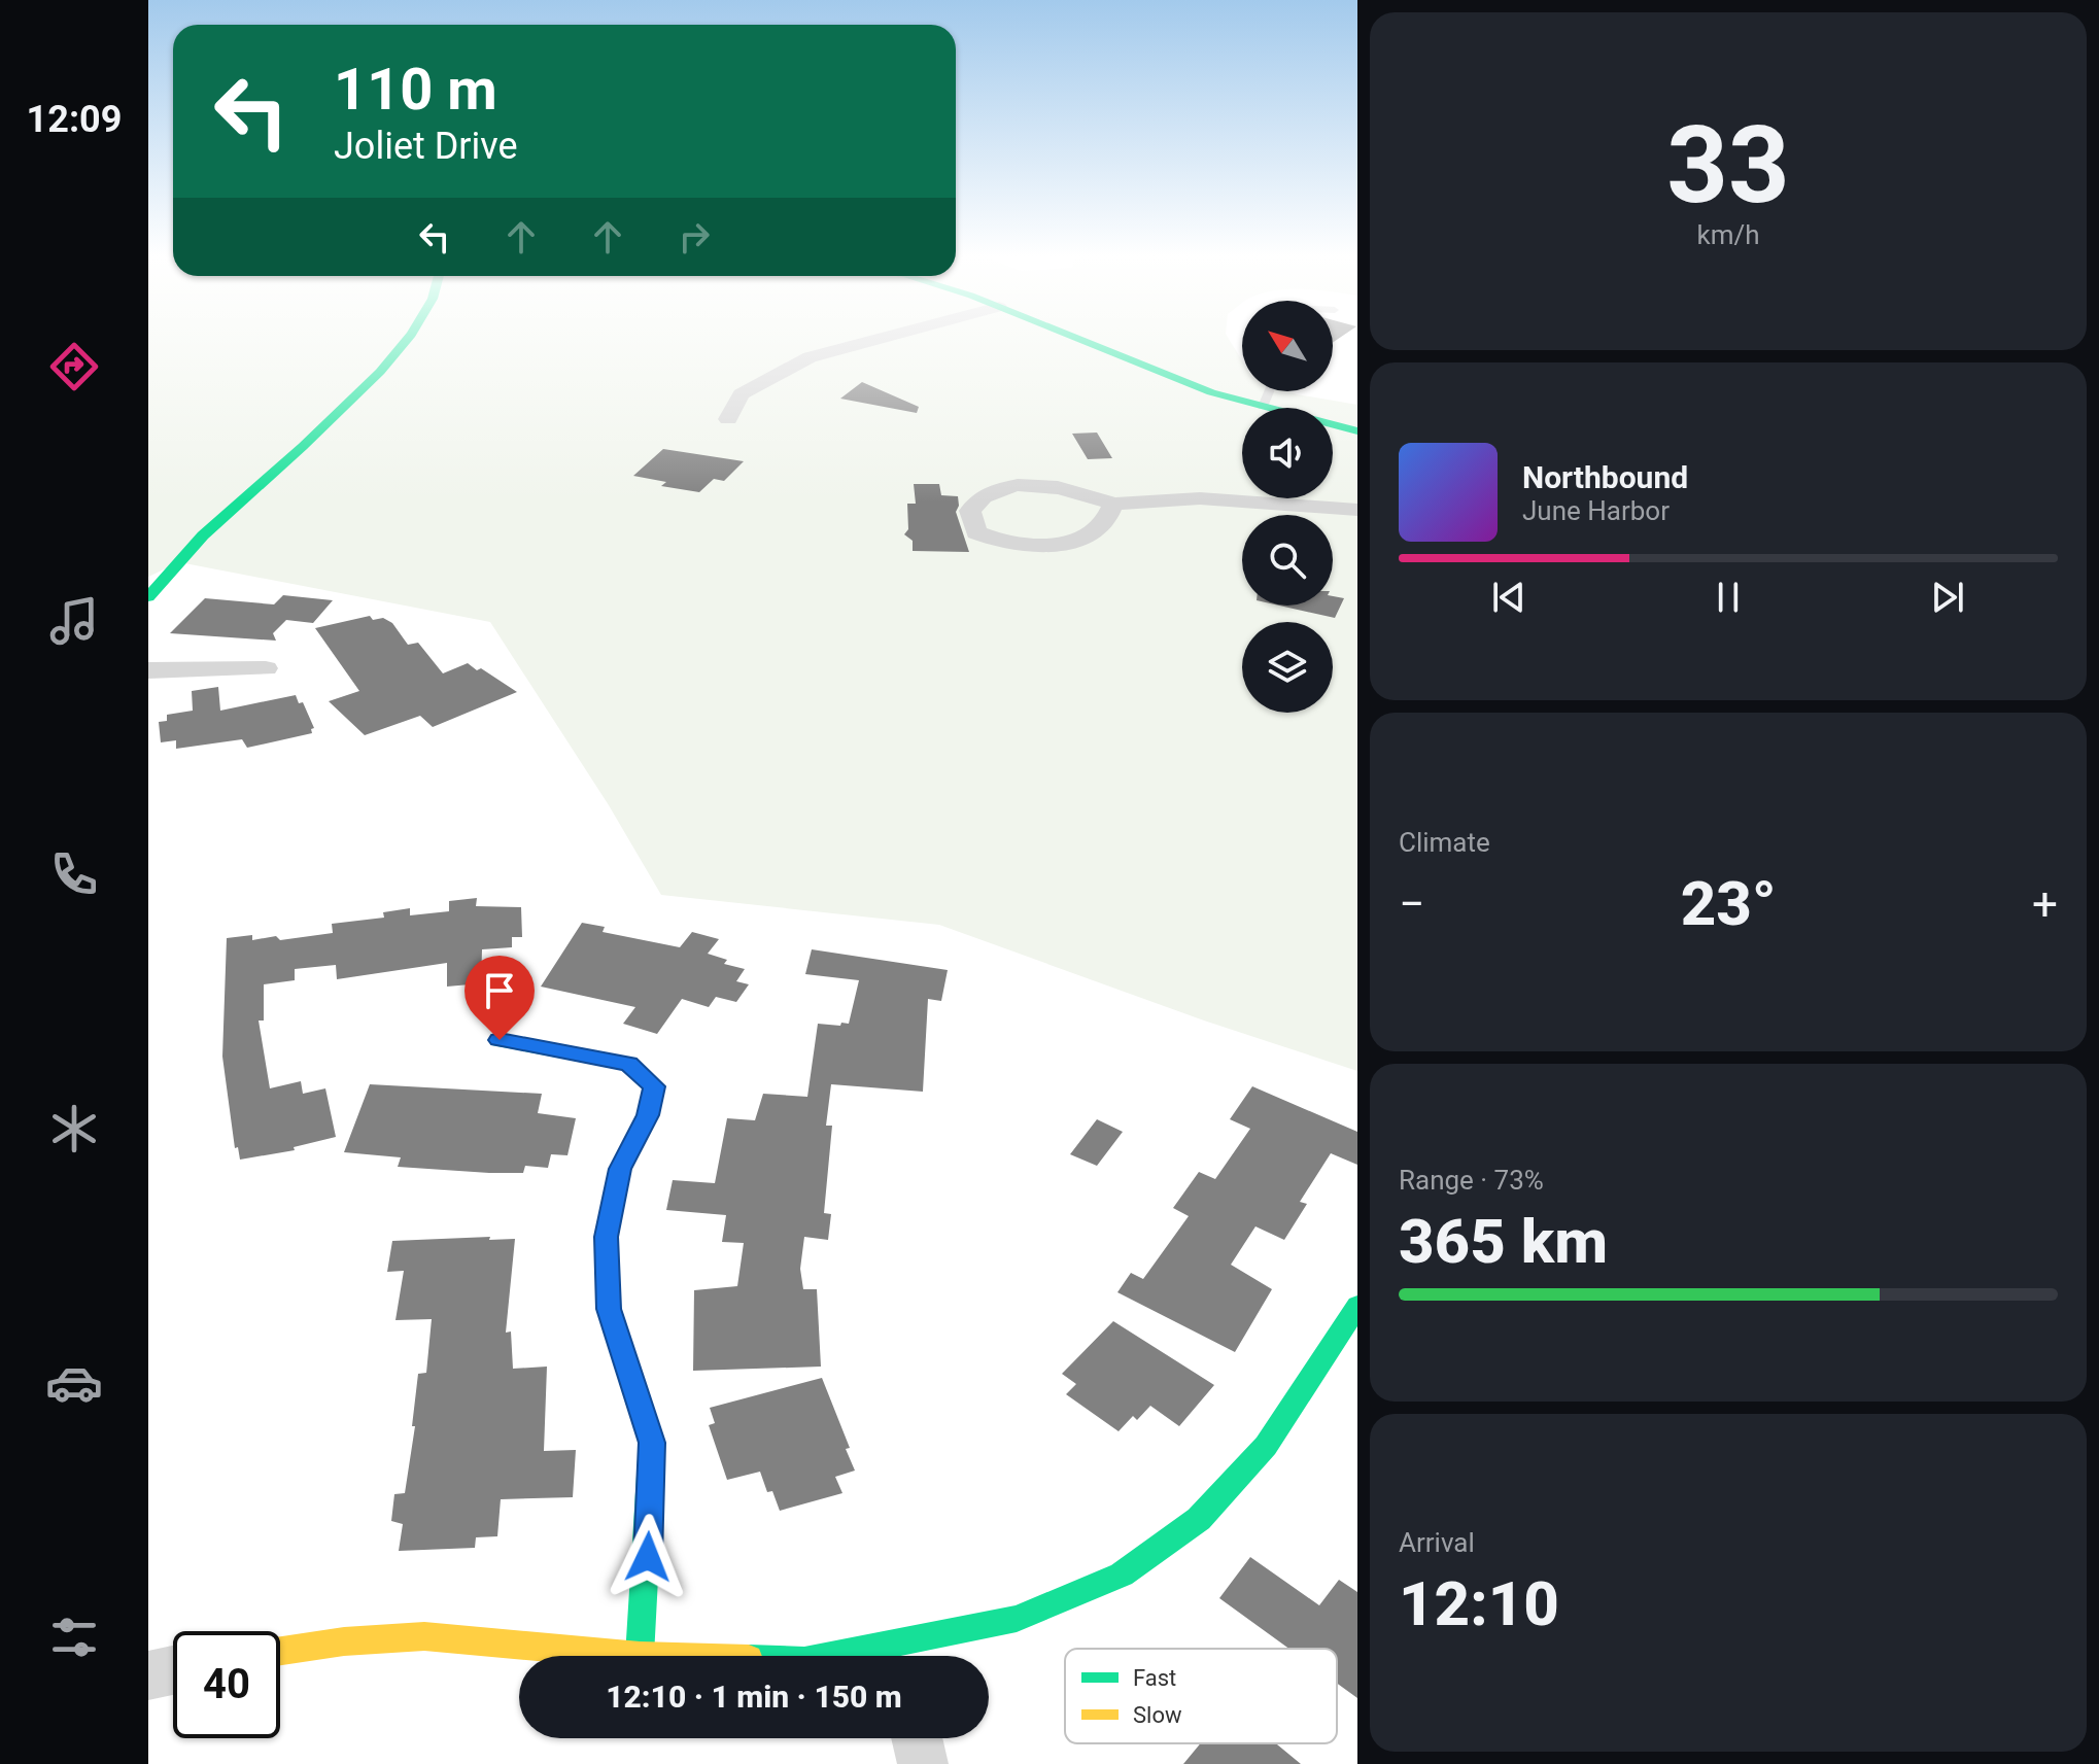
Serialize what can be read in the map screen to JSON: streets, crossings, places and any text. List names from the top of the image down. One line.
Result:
{"legend":["Fast","Slow"],"north":"top left","page":{"tabs":"12:09","tile":[["33","km/h"],"Climate",["Range · 73%","365 km"],["Arrival","12:10"]],"turn":["110 m","Joliet Drive"],"song":["Northbound","June Harbor"],"heat":["−","23°","+"],"limit":"40","trip":"12:10 · 1 min · 150 m"}}
